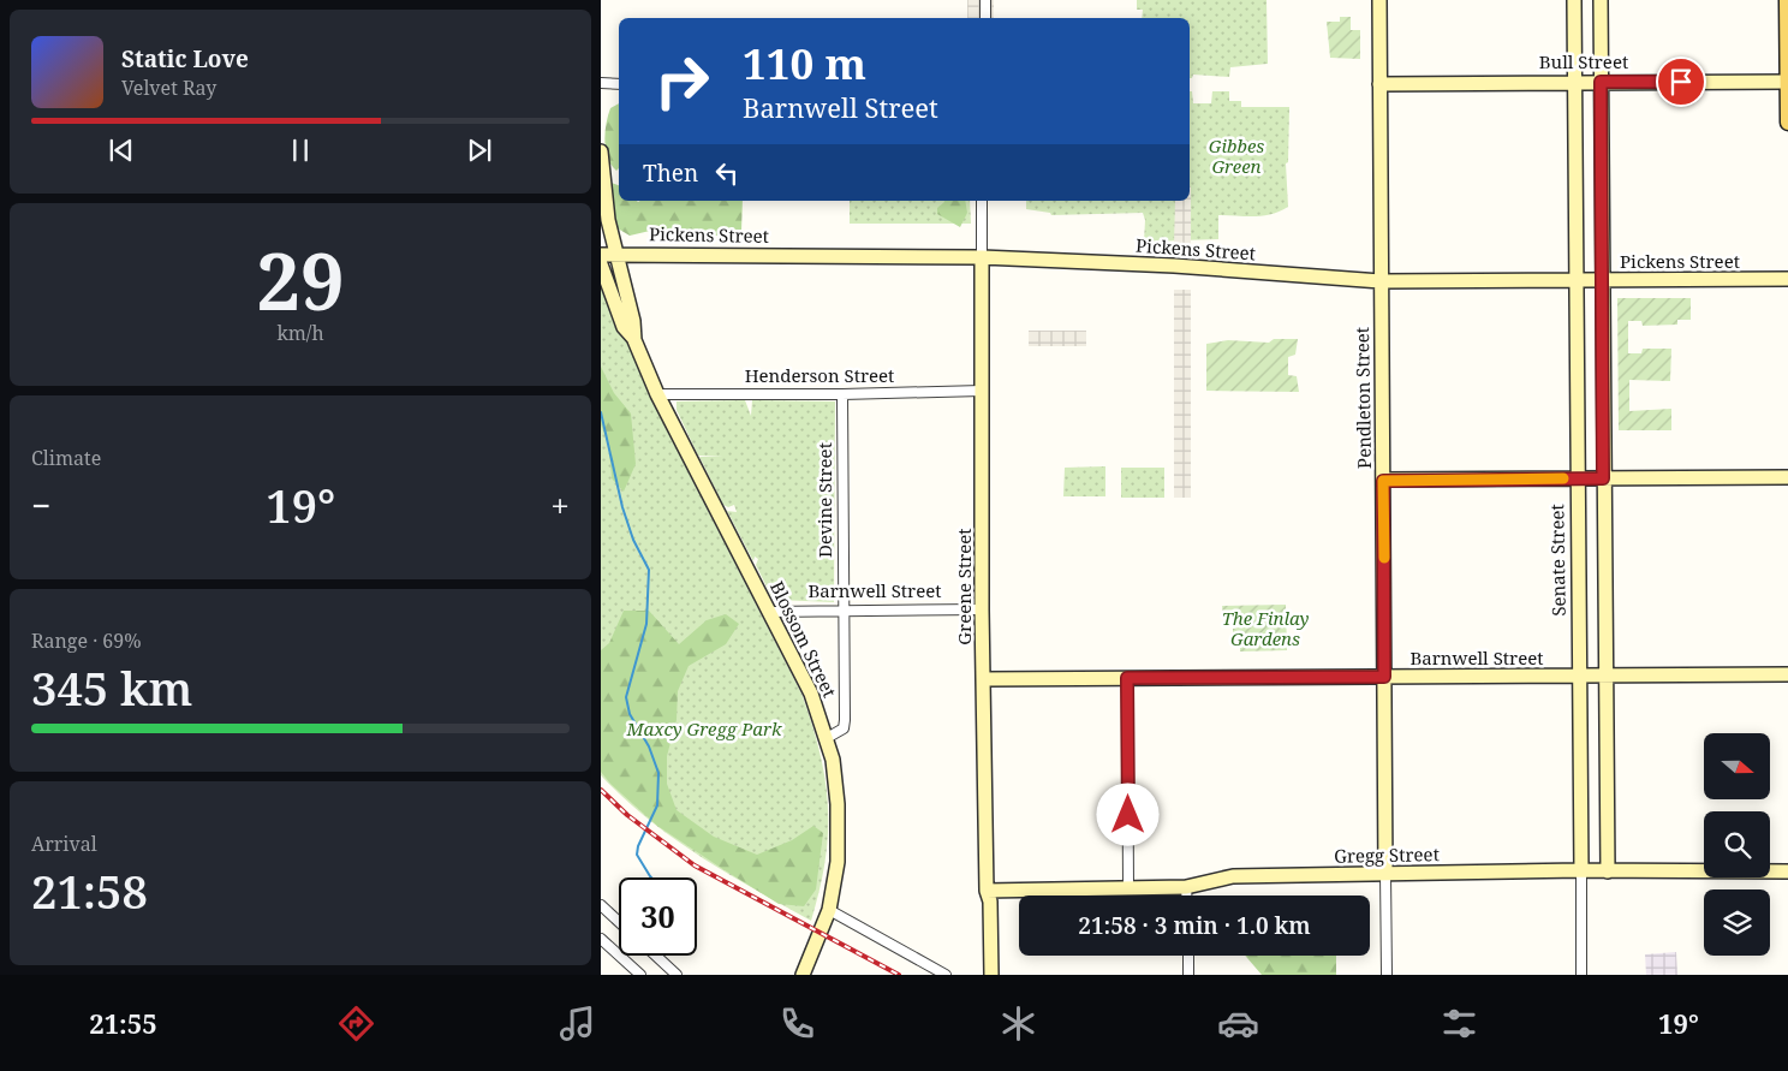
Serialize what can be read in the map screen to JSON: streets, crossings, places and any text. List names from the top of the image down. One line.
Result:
{"streets":{"street":["Bull Street","Pickens Street","Henderson Street","Pendleton Street","Devine Street","Senate Street","Greene Street","Barnwell Street","Blossom Street","Gregg Street"]},"crossings":[["Bull Street","Pendleton Street"],["Bull Street","Senate Street"],["Pickens Street","Pendleton Street"],["Pickens Street","Senate Street"],["Pickens Street","Greene Street"],["Pickens Street","Blossom Street"],["Henderson Street","Devine Street"],["Henderson Street","Greene Street"],["Henderson Street","Blossom Street"],["Pendleton Street","Barnwell Street"],["Pendleton Street","Gregg Street"],["Devine Street","Barnwell Street"],["Devine Street","Blossom Street"],["Senate Street","Barnwell Street"],["Senate Street","Gregg Street"],["Greene Street","Barnwell Street"],["Greene Street","Gregg Street"],["Barnwell Street","Blossom Street"]],"parks":["Gibbes Green","The Finlay Gardens","Maxcy Gregg Park"],"north":"right","page":{"turn":["110 m","Barnwell Street"],"song":["Static Love","Velvet Ray"],"then":"Then","tile":[["29","km/h"],"Climate",["Range · 69%","345 km"],["Arrival","21:58"]],"heat":["−","19°","+"],"limit":"30","trip":"21:58 · 3 min · 1.0 km","tabs":["21:55","19°"]}}
